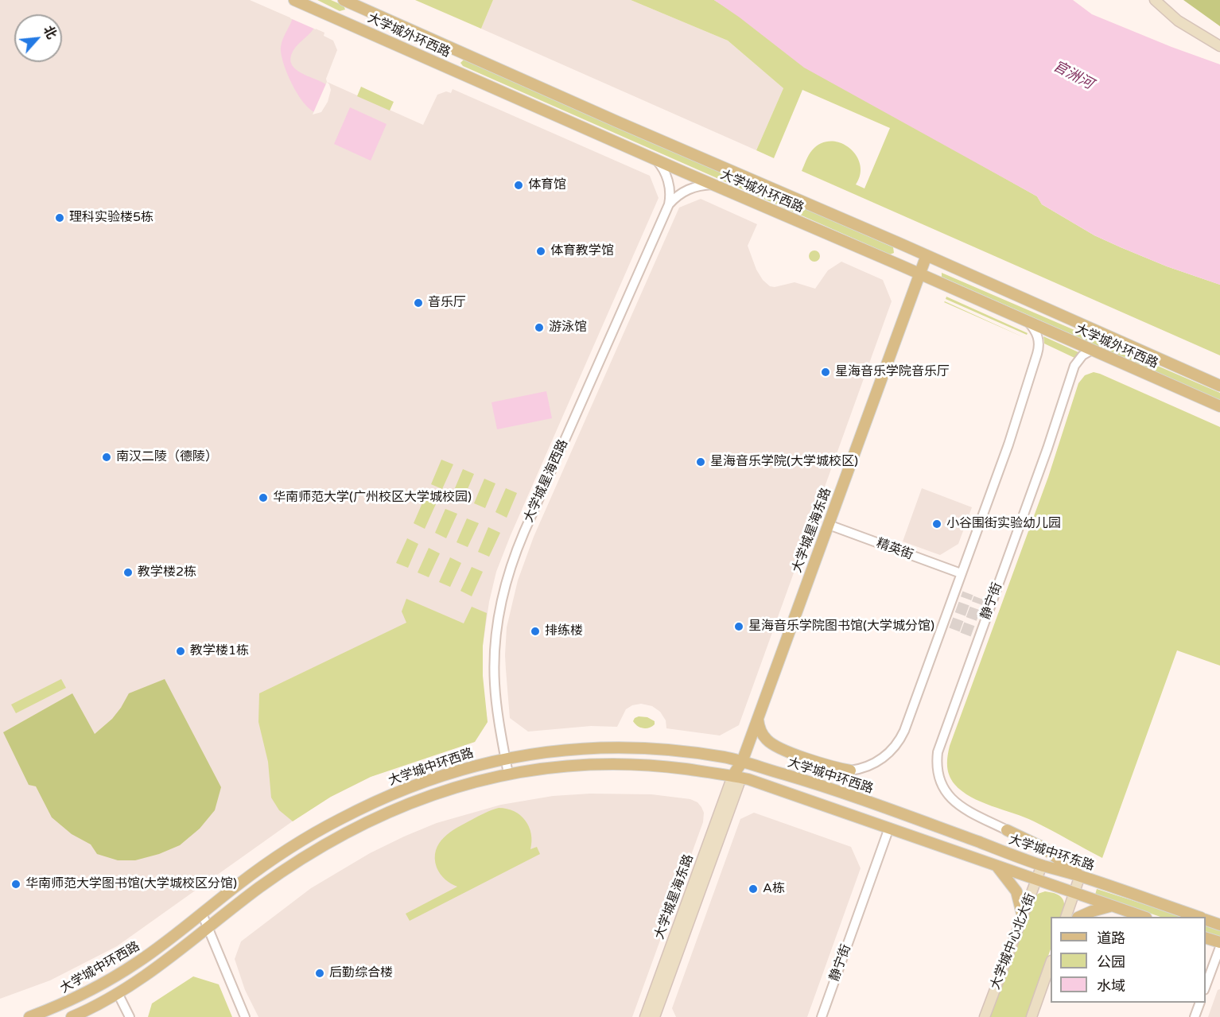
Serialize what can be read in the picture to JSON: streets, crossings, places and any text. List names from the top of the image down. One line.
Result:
{"streets":{"main road":["大学城外环西路","大学城星海东路","大学城中环西路","大学城中环东路","大学城中心北大街"],"street":["大学城星海西路","精英街","静宁街"]},"crossings":[["大学城外环西路","大学城星海西路"],["大学城外环西路","大学城星海东路"],["大学城外环西路","静宁街"],["大学城星海西路","大学城中环西路"],["大学城星海东路","精英街"],["大学城星海东路","大学城中环西路"],["静宁街","大学城中环西路"],["大学城中环西路","大学城中环东路"],["大学城中环东路","大学城中心北大街"]],"water":["官洲河"],"places":["体育馆","理科实验楼5栋","体育教学馆","音乐厅","游泳馆","星海音乐学院音乐厅","南汉二陵（德陵）","星海音乐学院(大学城校区)","华南师范大学(广州校区大学城校园)","小谷围街实验幼儿园","教学楼2栋","星海音乐学院图书馆(大学城分馆)","排练楼","教学楼1栋","华南师范大学图书馆(大学城校区分馆)","A栋","后勤综合楼"],"legend":["道路","公园","水域"],"north":"top right"}
